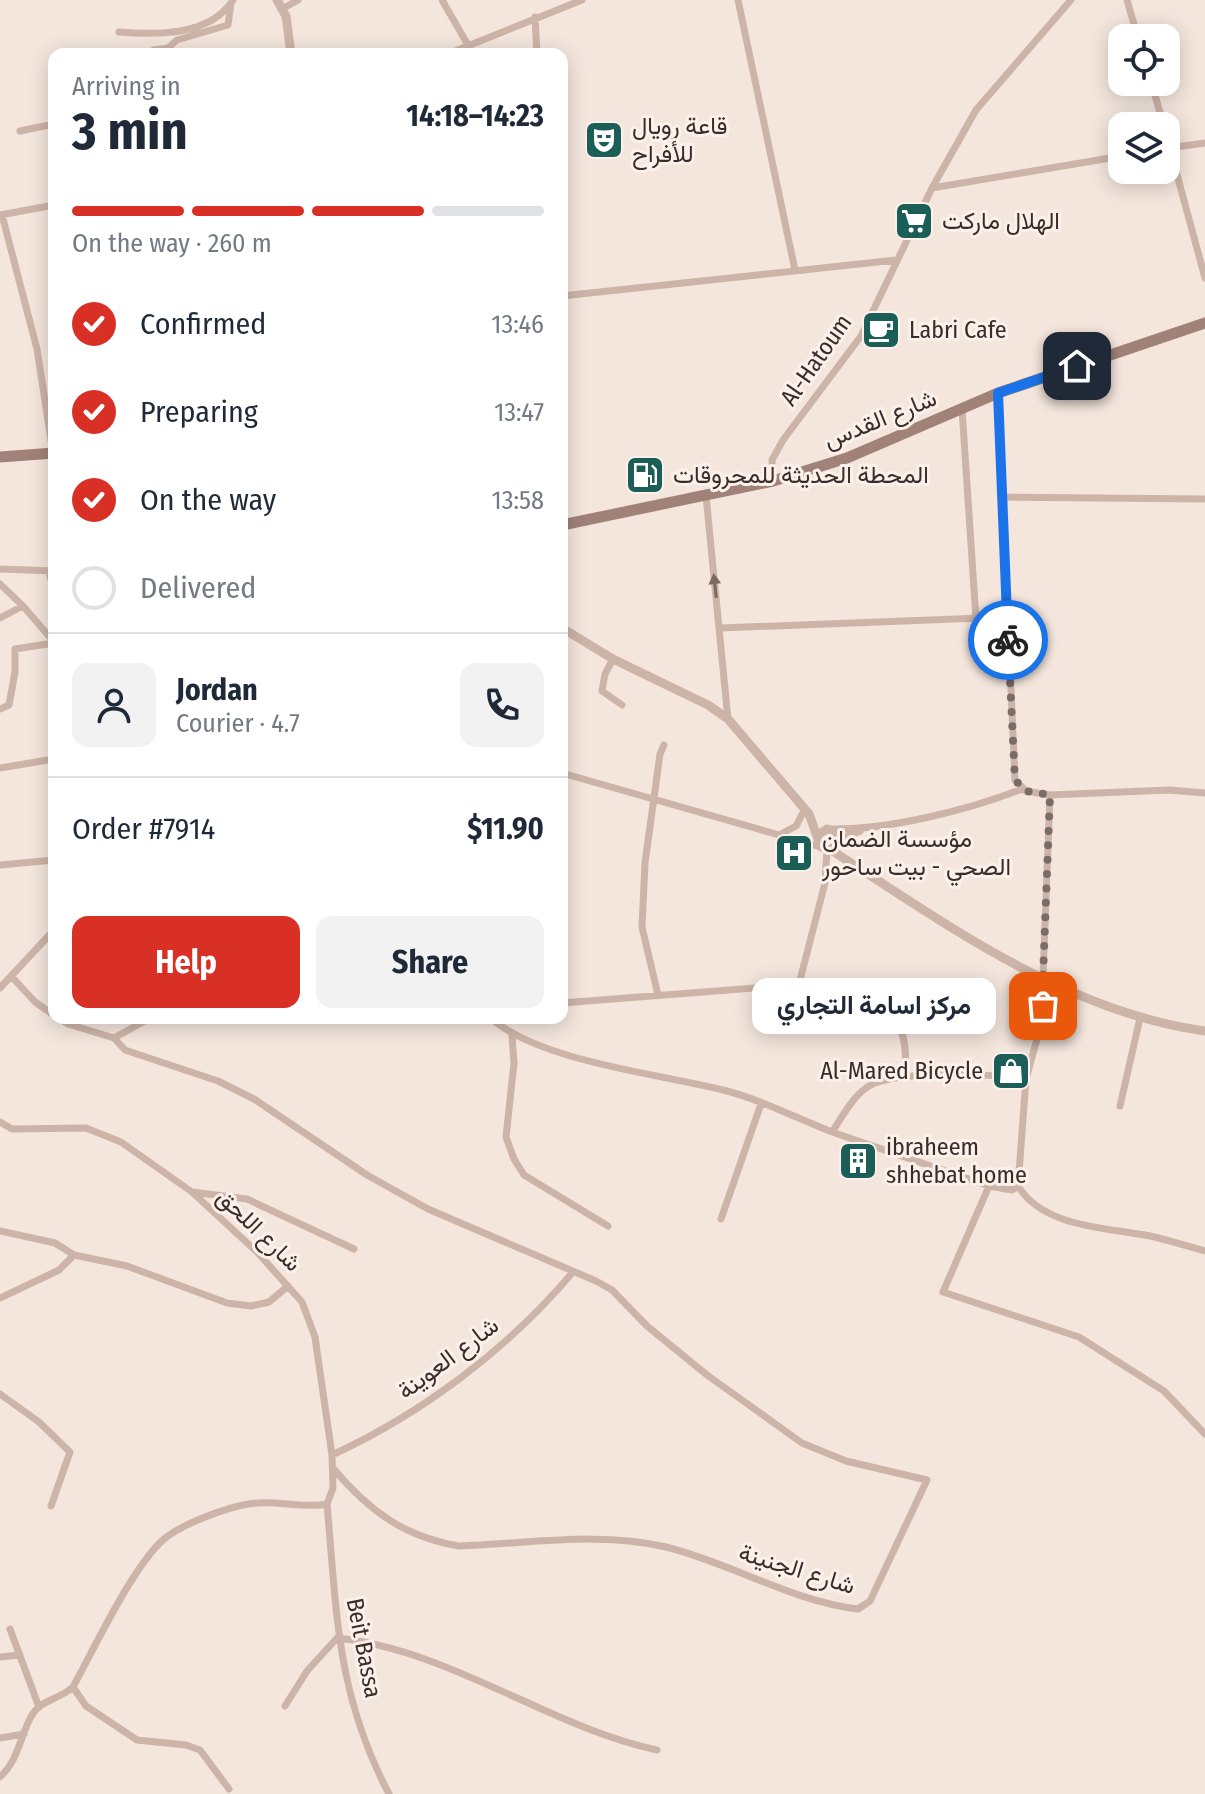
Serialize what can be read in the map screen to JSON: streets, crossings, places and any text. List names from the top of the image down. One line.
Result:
{"streets":{"main road":["شارع القدس"],"street":["Al-Hatoum","شارع اللحق","شارع العوينة","شارع الجنينة","Beit Bassa"]},"crossings":[["Al-Hatoum","شارع القدس"],["شارع اللحق","شارع العوينة"],["شارع اللحق","شارع الجنينة"],["شارع اللحق","Beit Bassa"],["شارع العوينة","شارع الجنينة"]],"places":{"theatre":["قاعة رويال للأفراح"],"supermarket":["الهلال ماركت"],"cafe":["Labri Cafe"],"fuel station":["المحطة الحديثة للمحروقات"],"hospital":["مؤسسة الضمان الصحي - بيت ساحور"],"other":["مركز اسامة التجاري"],"shop":["Al-Mared Bicycle"],"building":["ibraheem shhebat home"]},"page":{"heading":["3 min","Arriving in","14:18–14:23"],"panel":["Jordan","Courier · 4.7","Order #7914","$11.90"],"bar":"On the way · 260 m","list":[["Confirmed","13:46"],["Preparing","13:47"],["On the way","13:58"],"Delivered"],"buttons":["Help","Share"],"bubble":"مركز اسامة التجاري"}}
